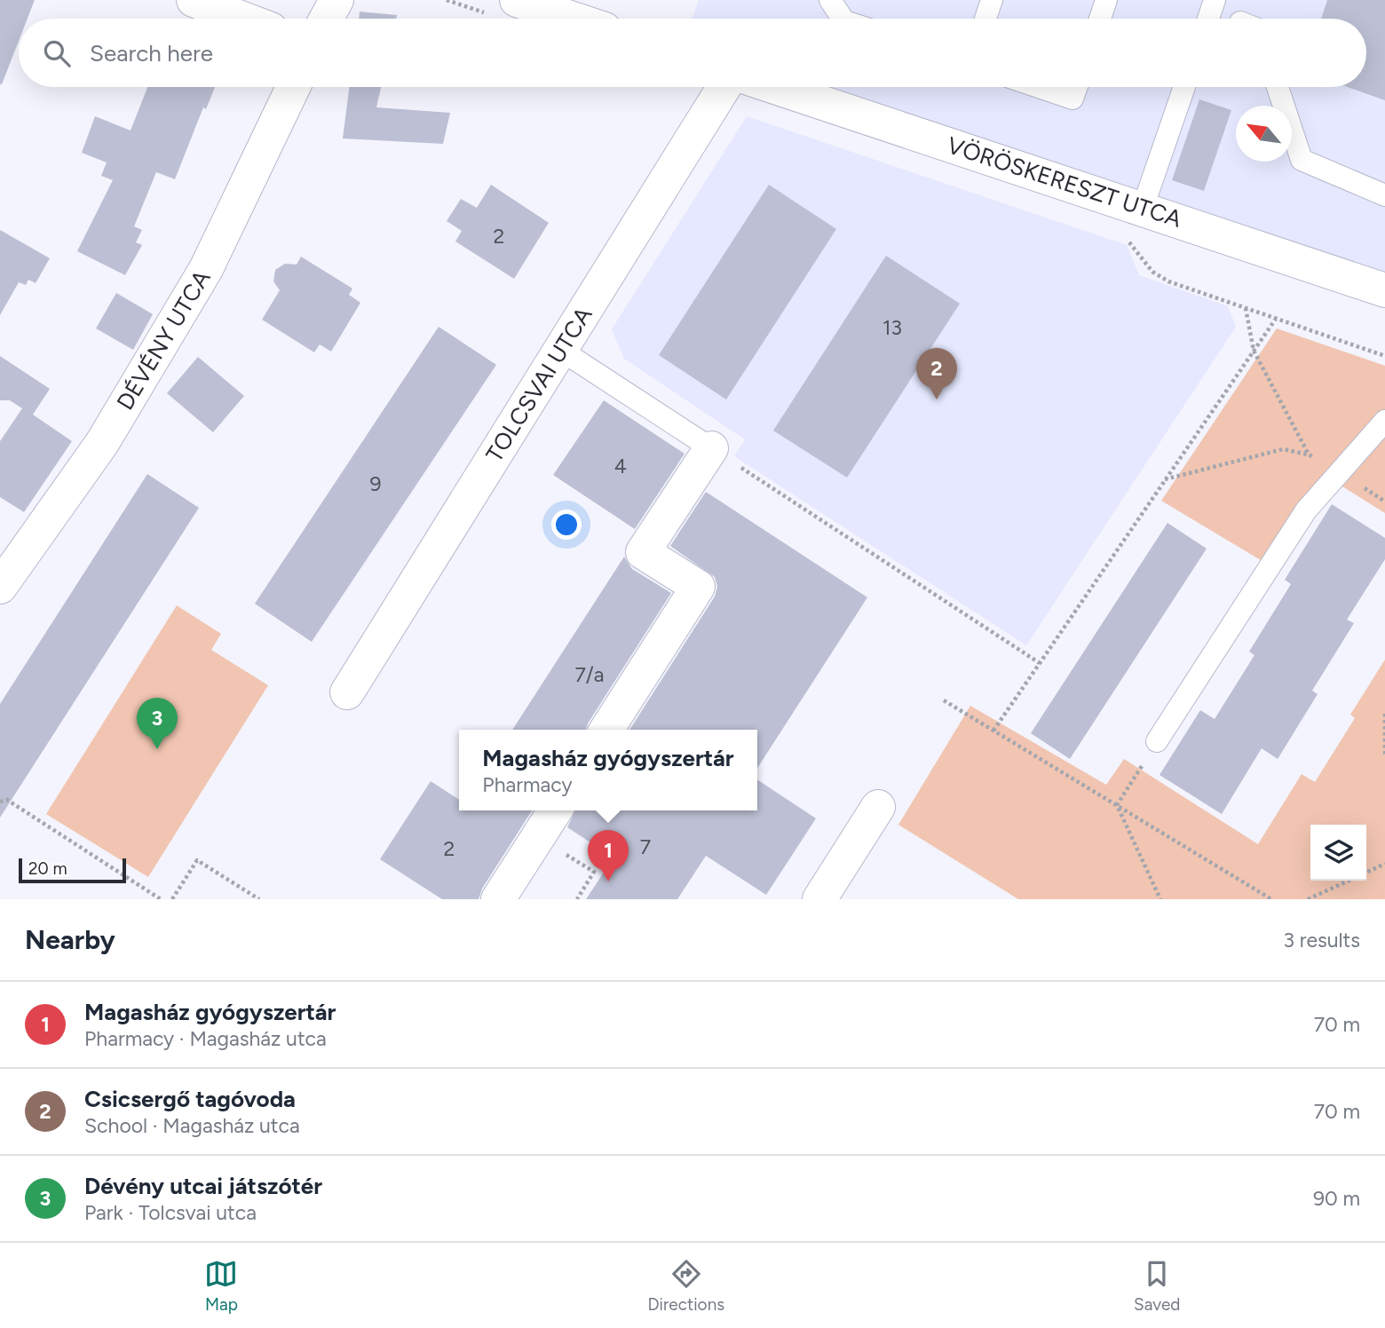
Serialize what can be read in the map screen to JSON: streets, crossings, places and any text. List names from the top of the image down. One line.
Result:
{"streets":{"street":["VÖRÖSKERESZT UTCA","DÉVÉNY UTCA","TOLCSVAI UTCA"]},"house_numbers":["2","13","4","9","7/a","7","2"],"scale_bar":"20 m","north":"top left","page":{"search":"Search here","pins":["2","3","1"],"popup":["Magasház gyógyszertár","Pharmacy"],"scale":"20 m","heading":["Nearby","3 results"],"list":[{"mark":"1","name":"Magasház gyógyszertár","note":"Pharmacy · Magasház utca","value":"70 m"},{"mark":"2","name":"Csicsergő tagóvoda","note":"School · Magasház utca","value":"70 m"},{"mark":"3","name":"Dévény utcai játszótér","note":"Park · Tolcsvai utca","value":"90 m"}],"nav":["Map","Directions","Saved"]}}
